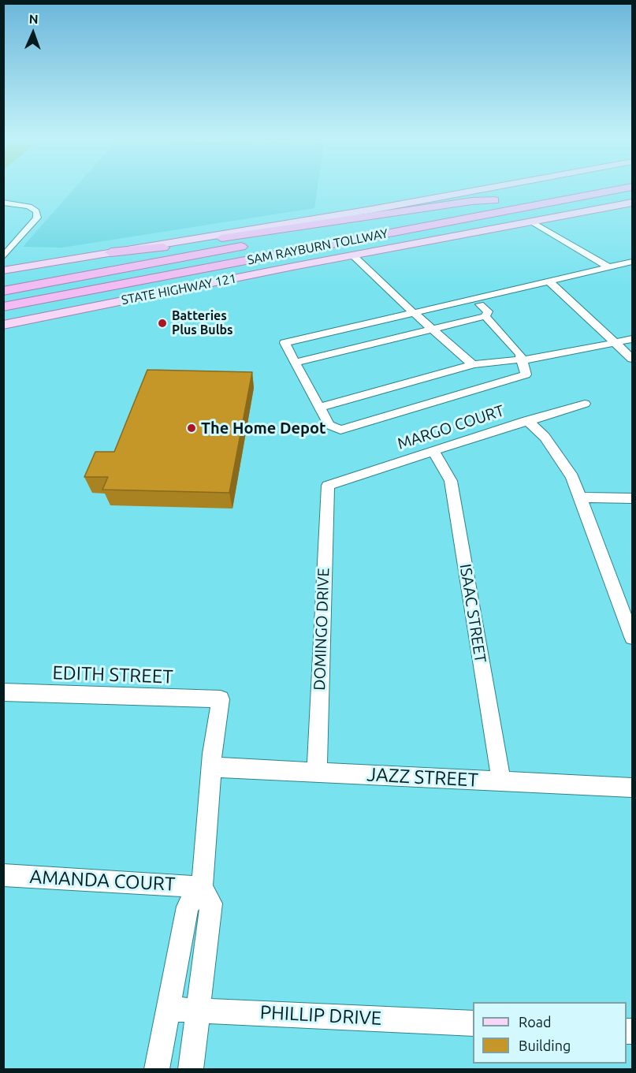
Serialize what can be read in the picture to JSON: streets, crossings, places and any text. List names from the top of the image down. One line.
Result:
{"streets":{"highway":["SAM RAYBURN TOLLWAY"],"main road":["STATE HIGHWAY 121"],"street":["MARGO COURT","ISAAC STREET","DOMINGO DRIVE","EDITH STREET","JAZZ STREET","AMANDA COURT","PHILLIP DRIVE"]},"crossings":[["MARGO COURT","ISAAC STREET"],["MARGO COURT","DOMINGO DRIVE"],["ISAAC STREET","JAZZ STREET"],["DOMINGO DRIVE","JAZZ STREET"],["EDITH STREET","JAZZ STREET"]],"places":["Batteries Plus Bulbs","The Home Depot"],"legend":["Road","Building"],"north":"top"}
